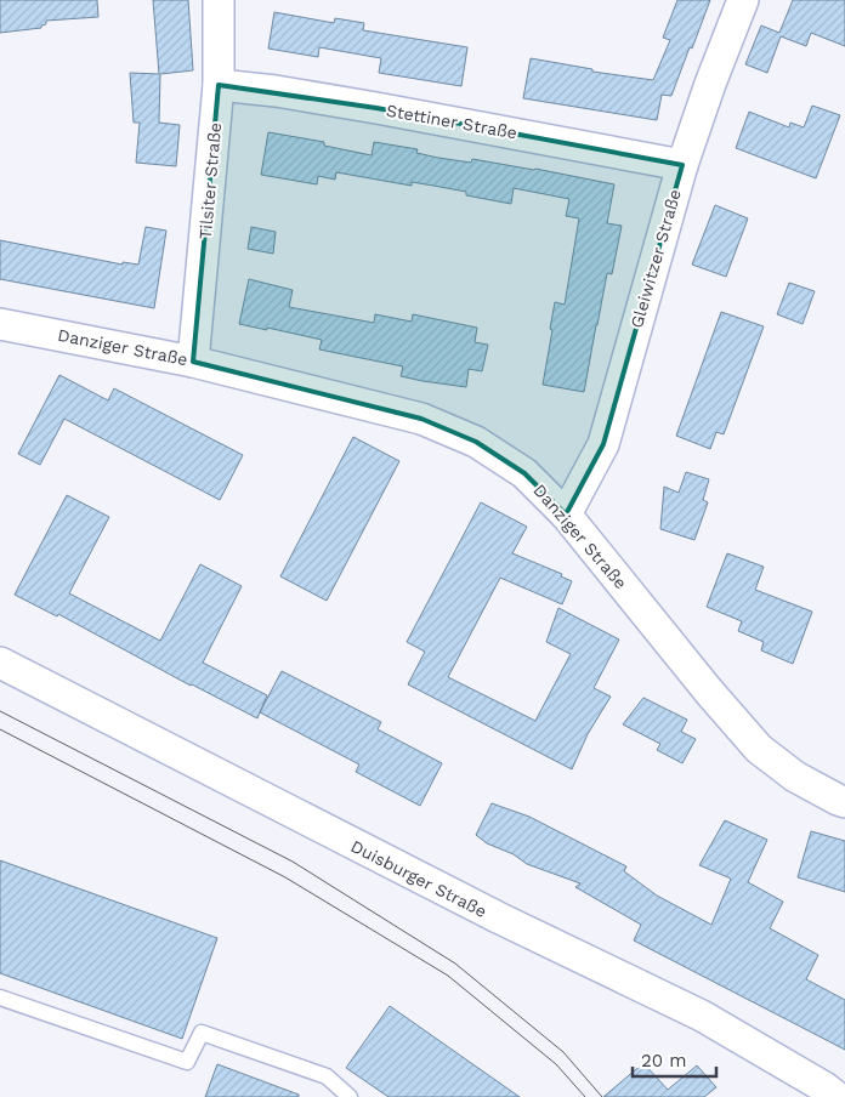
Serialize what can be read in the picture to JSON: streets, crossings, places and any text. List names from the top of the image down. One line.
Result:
{"streets":{"street":["Stettiner Straße","Tilsiter Straße","Gleiwitzer Straße","Danziger Straße","Duisburger Straße"]},"crossings":[["Stettiner Straße","Tilsiter Straße"],["Stettiner Straße","Gleiwitzer Straße"],["Tilsiter Straße","Danziger Straße"],["Gleiwitzer Straße","Danziger Straße"]],"scale_bar":"20 m"}
